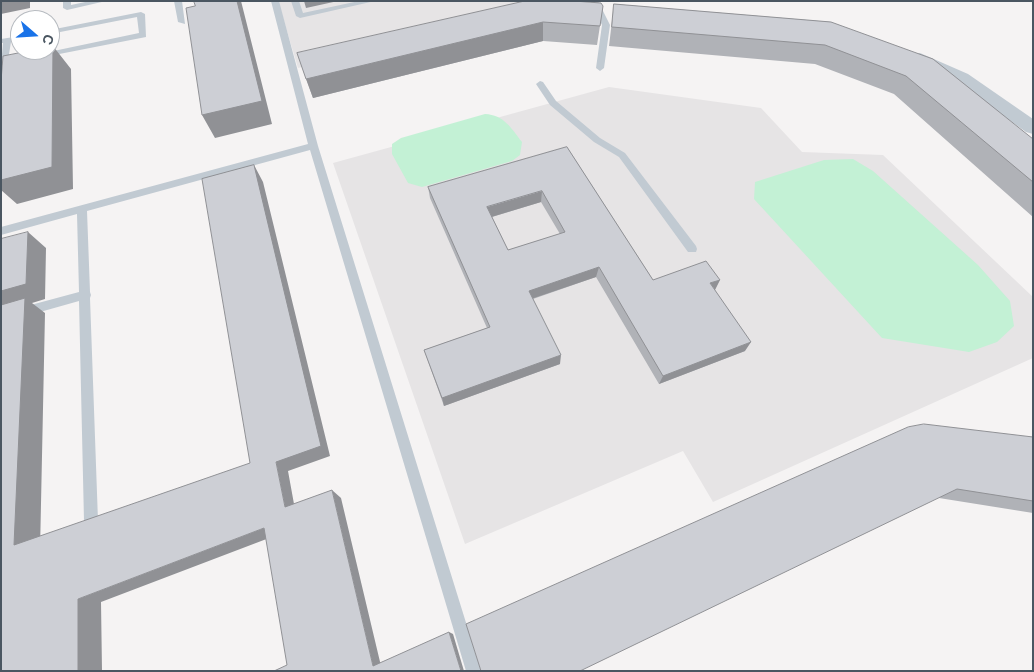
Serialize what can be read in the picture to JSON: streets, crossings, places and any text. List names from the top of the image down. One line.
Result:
{"north":"right"}
